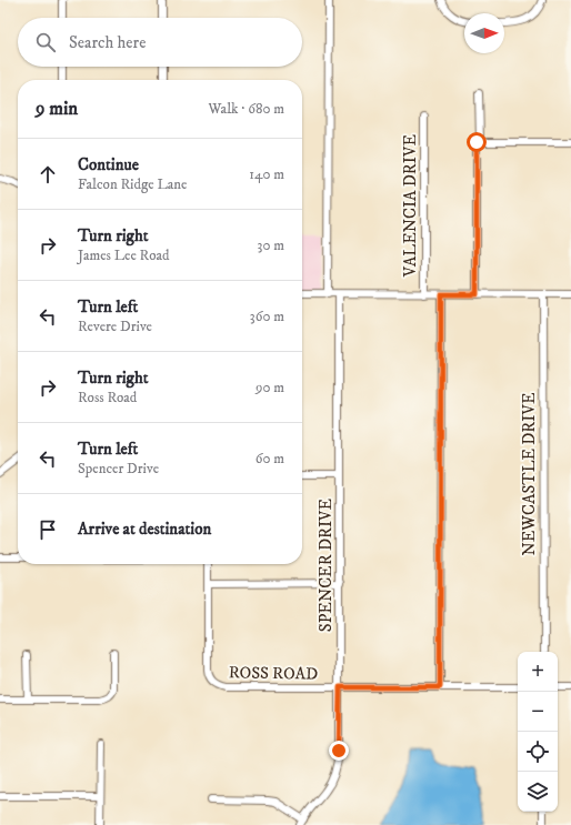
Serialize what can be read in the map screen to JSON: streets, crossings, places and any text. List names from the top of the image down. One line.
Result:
{"streets":{"street":["VALENCIA DRIVE","NEWCASTLE DRIVE","SPENCER DRIVE","ROSS ROAD"]},"crossings":[["SPENCER DRIVE","ROSS ROAD"]],"north":"right","page":{"search":"Search here","heading":["9 min","Walk · 680 m"],"list":[["Continue","Falcon Ridge Lane","140 m"],["Turn right","James Lee Road","30 m"],["Turn left","Revere Drive","360 m"],["Turn right","Ross Road","90 m"],["Turn left","Spencer Drive","60 m"],"Arrive at destination"],"map_buttons":["+","−"]}}
